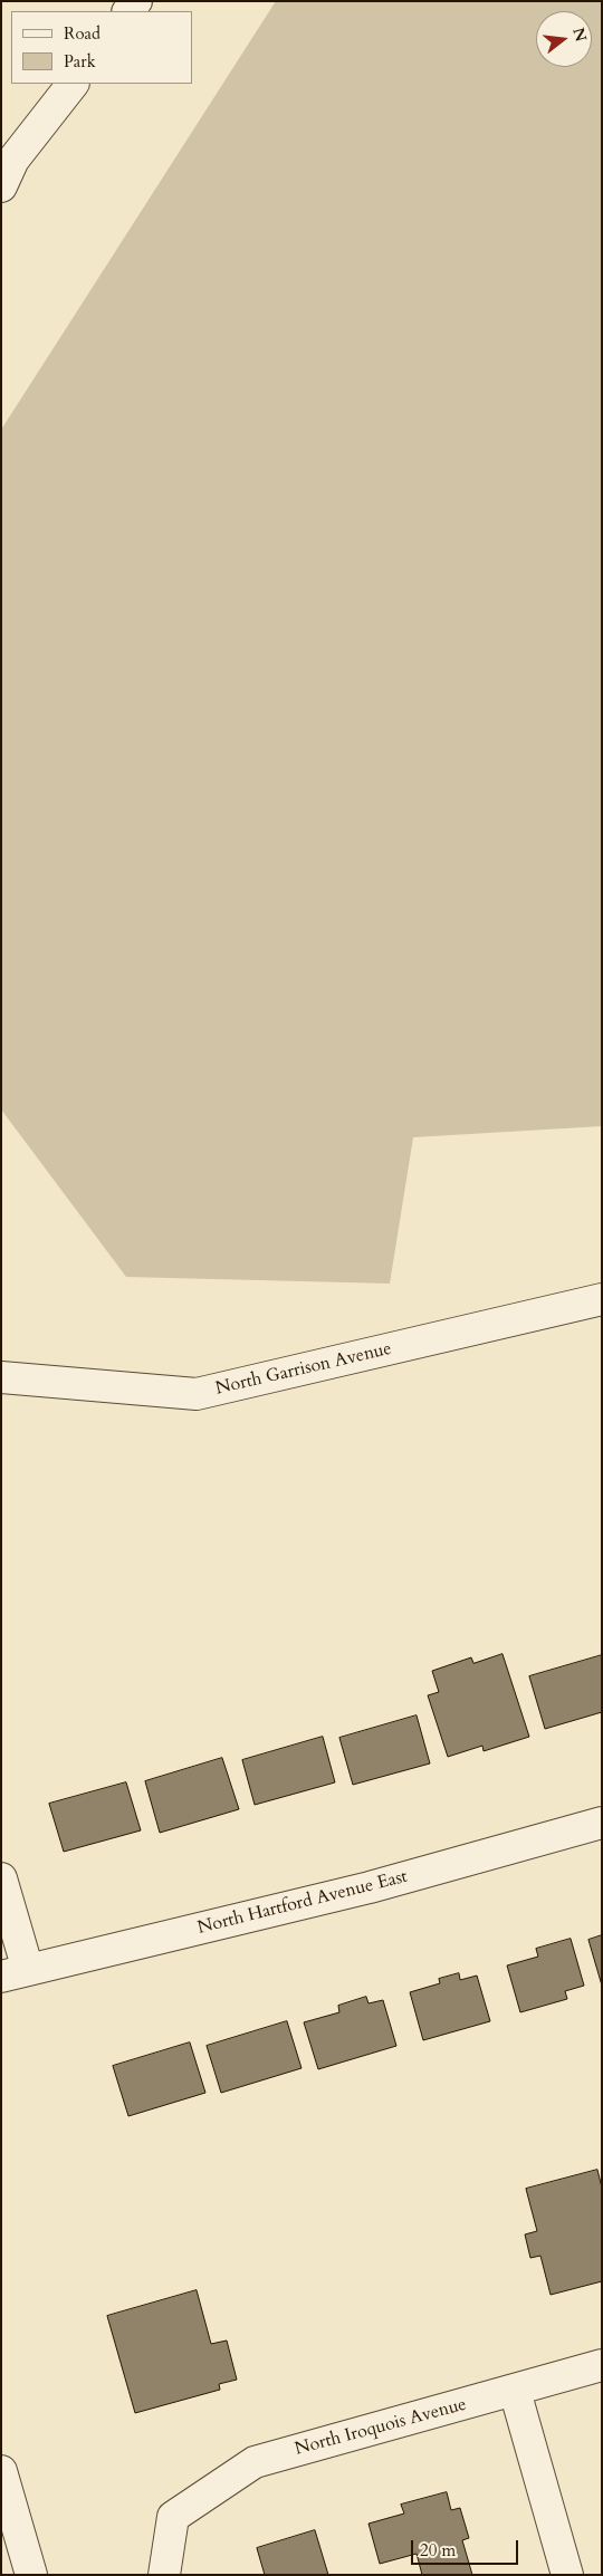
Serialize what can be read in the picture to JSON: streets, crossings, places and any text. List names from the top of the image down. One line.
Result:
{"streets":{"street":["North Garrison Avenue","North Hartford Avenue East","North Iroquois Avenue"]},"legend":["Road","Park"],"scale_bar":"20 m","north":"right"}
